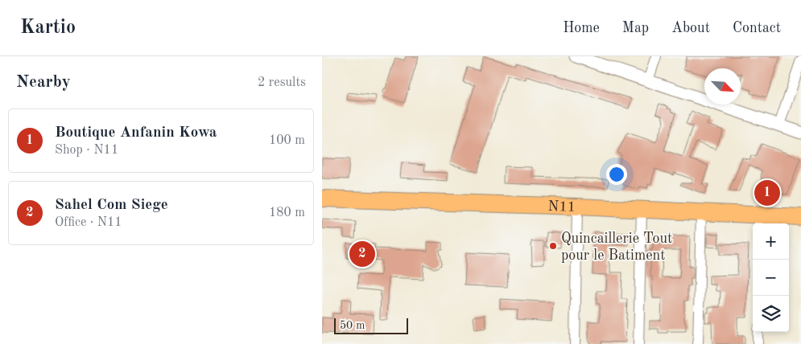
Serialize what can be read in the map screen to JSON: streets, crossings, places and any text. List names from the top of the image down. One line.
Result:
{"streets":{"main road":["N11"]},"places":["Quincaillerie Tout pour le Batiment"],"scale_bar":"50 m","north":"bottom right","page":{"header":"Kartio","nav":["Home","Map","About","Contact"],"heading":["Nearby","2 results"],"list":[{"mark":"1","name":"Boutique Anfanin Kowa","note":"Shop · N11","value":"100 m"},{"mark":"2","name":"Sahel Com Siege","note":"Office · N11","value":"180 m"}],"pins":["1","2"],"map_buttons":["+","−"],"scale":"50 m"}}
